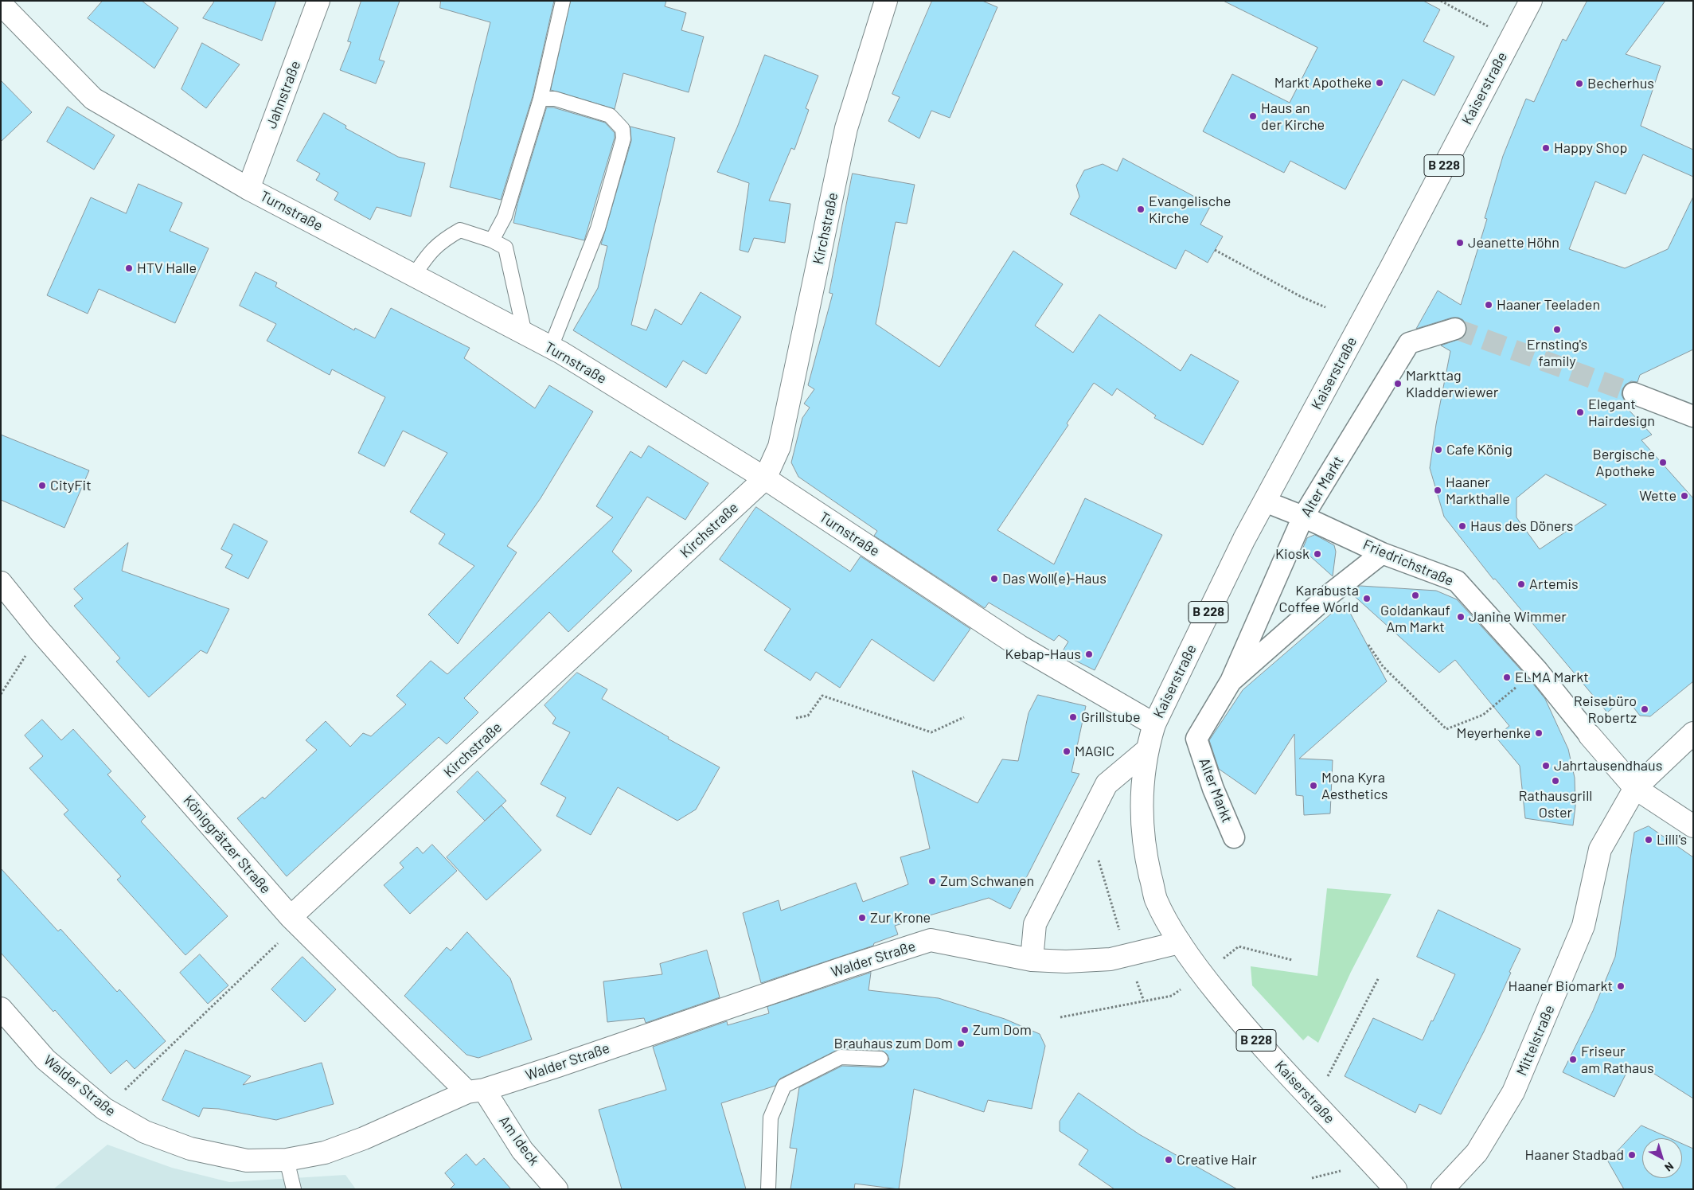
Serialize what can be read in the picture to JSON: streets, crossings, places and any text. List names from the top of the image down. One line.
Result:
{"streets":{"street":["Kaiserstraße","Jahnstraße","B 228","Turnstraße","Kirchstraße","Alter Markt","Friedrichstraße","Königgrätzer Straße","Walder Straße","Mittelstraße","Am Ideck"]},"crossings":[["Kaiserstraße","Turnstraße"],["Kaiserstraße","Friedrichstraße"],["Kaiserstraße","Walder Straße"],["Jahnstraße","Turnstraße"],["Turnstraße","Kirchstraße"],["Kirchstraße","Königgrätzer Straße"],["Alter Markt","Friedrichstraße"],["Friedrichstraße","Mittelstraße"],["Königgrätzer Straße","Walder Straße"],["Königgrätzer Straße","Am Ideck"],["Walder Straße","Am Ideck"]],"places":["Markt Apotheke","Becherhus","Haus an der Kirche","Happy Shop","Evangelische Kirche","Jeanette Höhn","HTV Halle","Haaner Teeladen","Ernsting's family","Markttag Kladderwiewer","Elegant Hairdesign","Cafe König","Bergische Apotheke","CityFit","Haaner Markthalle","Wette","Haus des Döners","Kiosk","Das Woll(e)-Haus","Artemis","Goldankauf Am Markt","Karabusta Coffee World","Janine Wimmer","Kebap-Haus","ELMA Markt","Reisebüro Robertz","Grillstube","Meyerhenke","MAGIC","Jahrtausendhaus","Rathausgrill Oster","Mona Kyra Aesthetics","Lilli's","Zum Schwanen","Zur Krone","Haaner Biomarkt","Zum Dom","Brauhaus zum Dom","Friseur am Rathaus","Haaner Stadbad","Creative Hair"],"north":"bottom right"}
